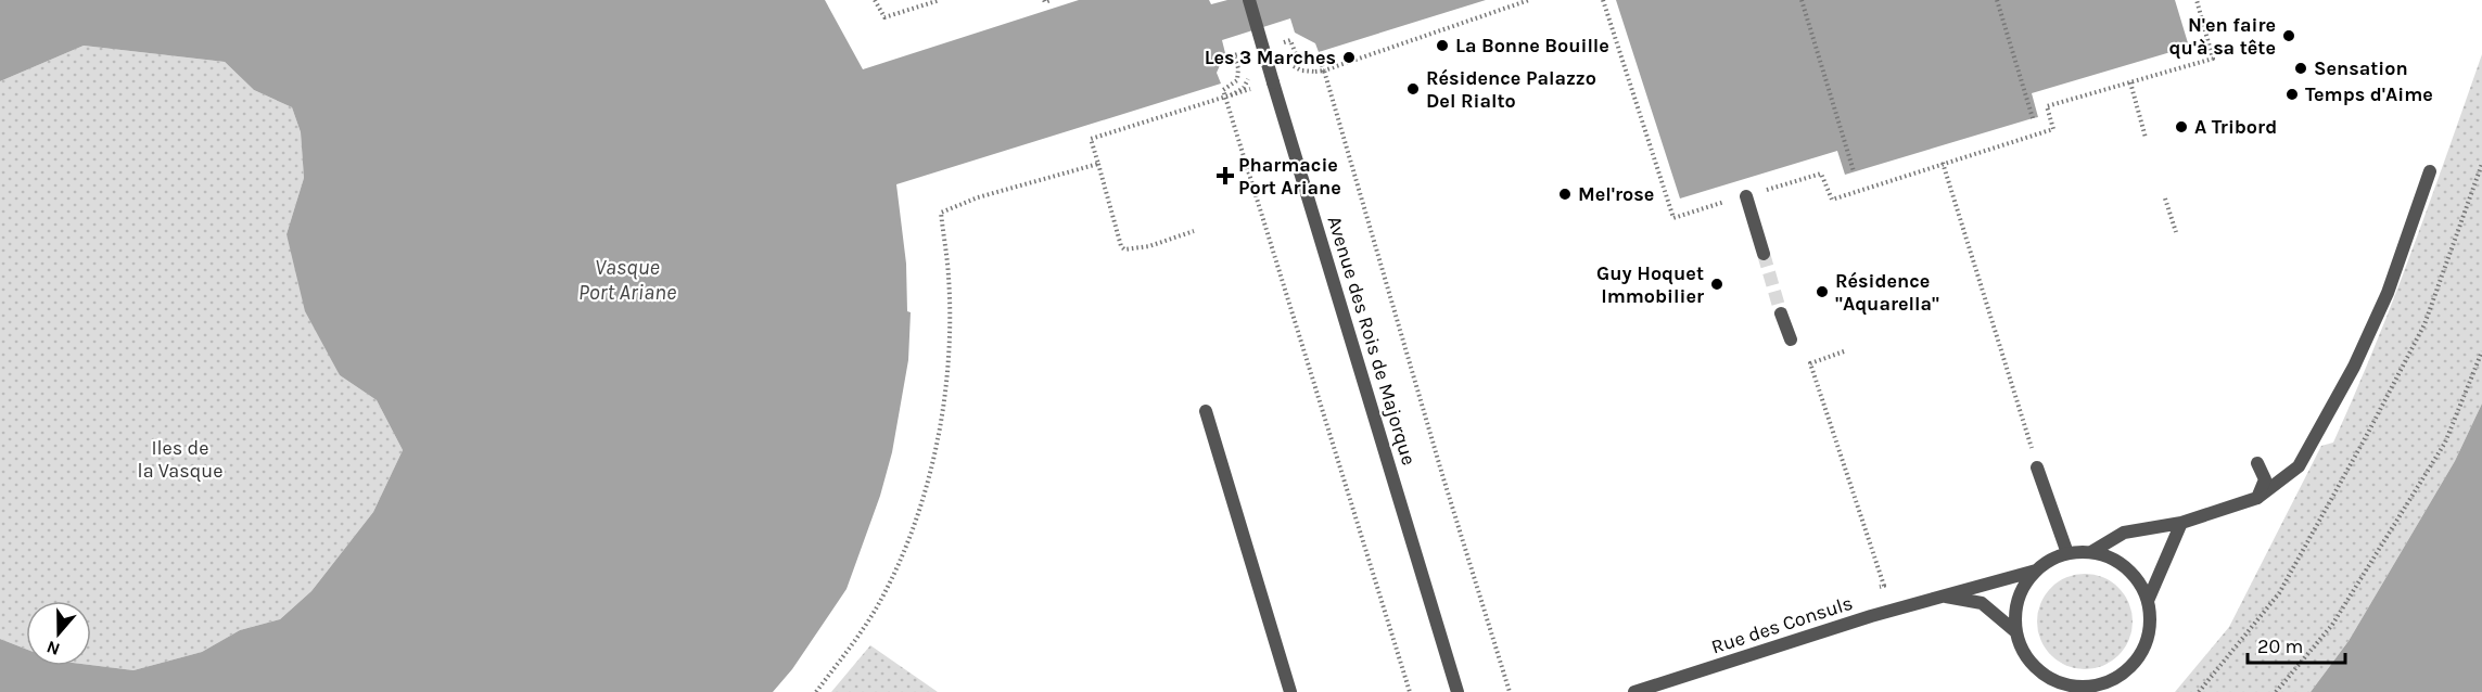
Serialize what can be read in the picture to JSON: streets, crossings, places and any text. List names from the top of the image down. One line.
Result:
{"streets":{"street":["Avenue des Rois de Majorque","Rue des Consuls"]},"water":["Vasque Port Ariane"],"parks":["Iles de la Vasque"],"places":{"other":["N'en faire qu'à sa tête","La Bonne Bouille","Les 3 Marches","Sensation","Résidence Palazzo Del Rialto","Temps d'Aime","A Tribord","Mel'rose","Guy Hoquet Immobilier","Résidence \"Aquarella\""],"health":["Pharmacie Port Ariane"]},"scale_bar":"20 m","north":"bottom"}
